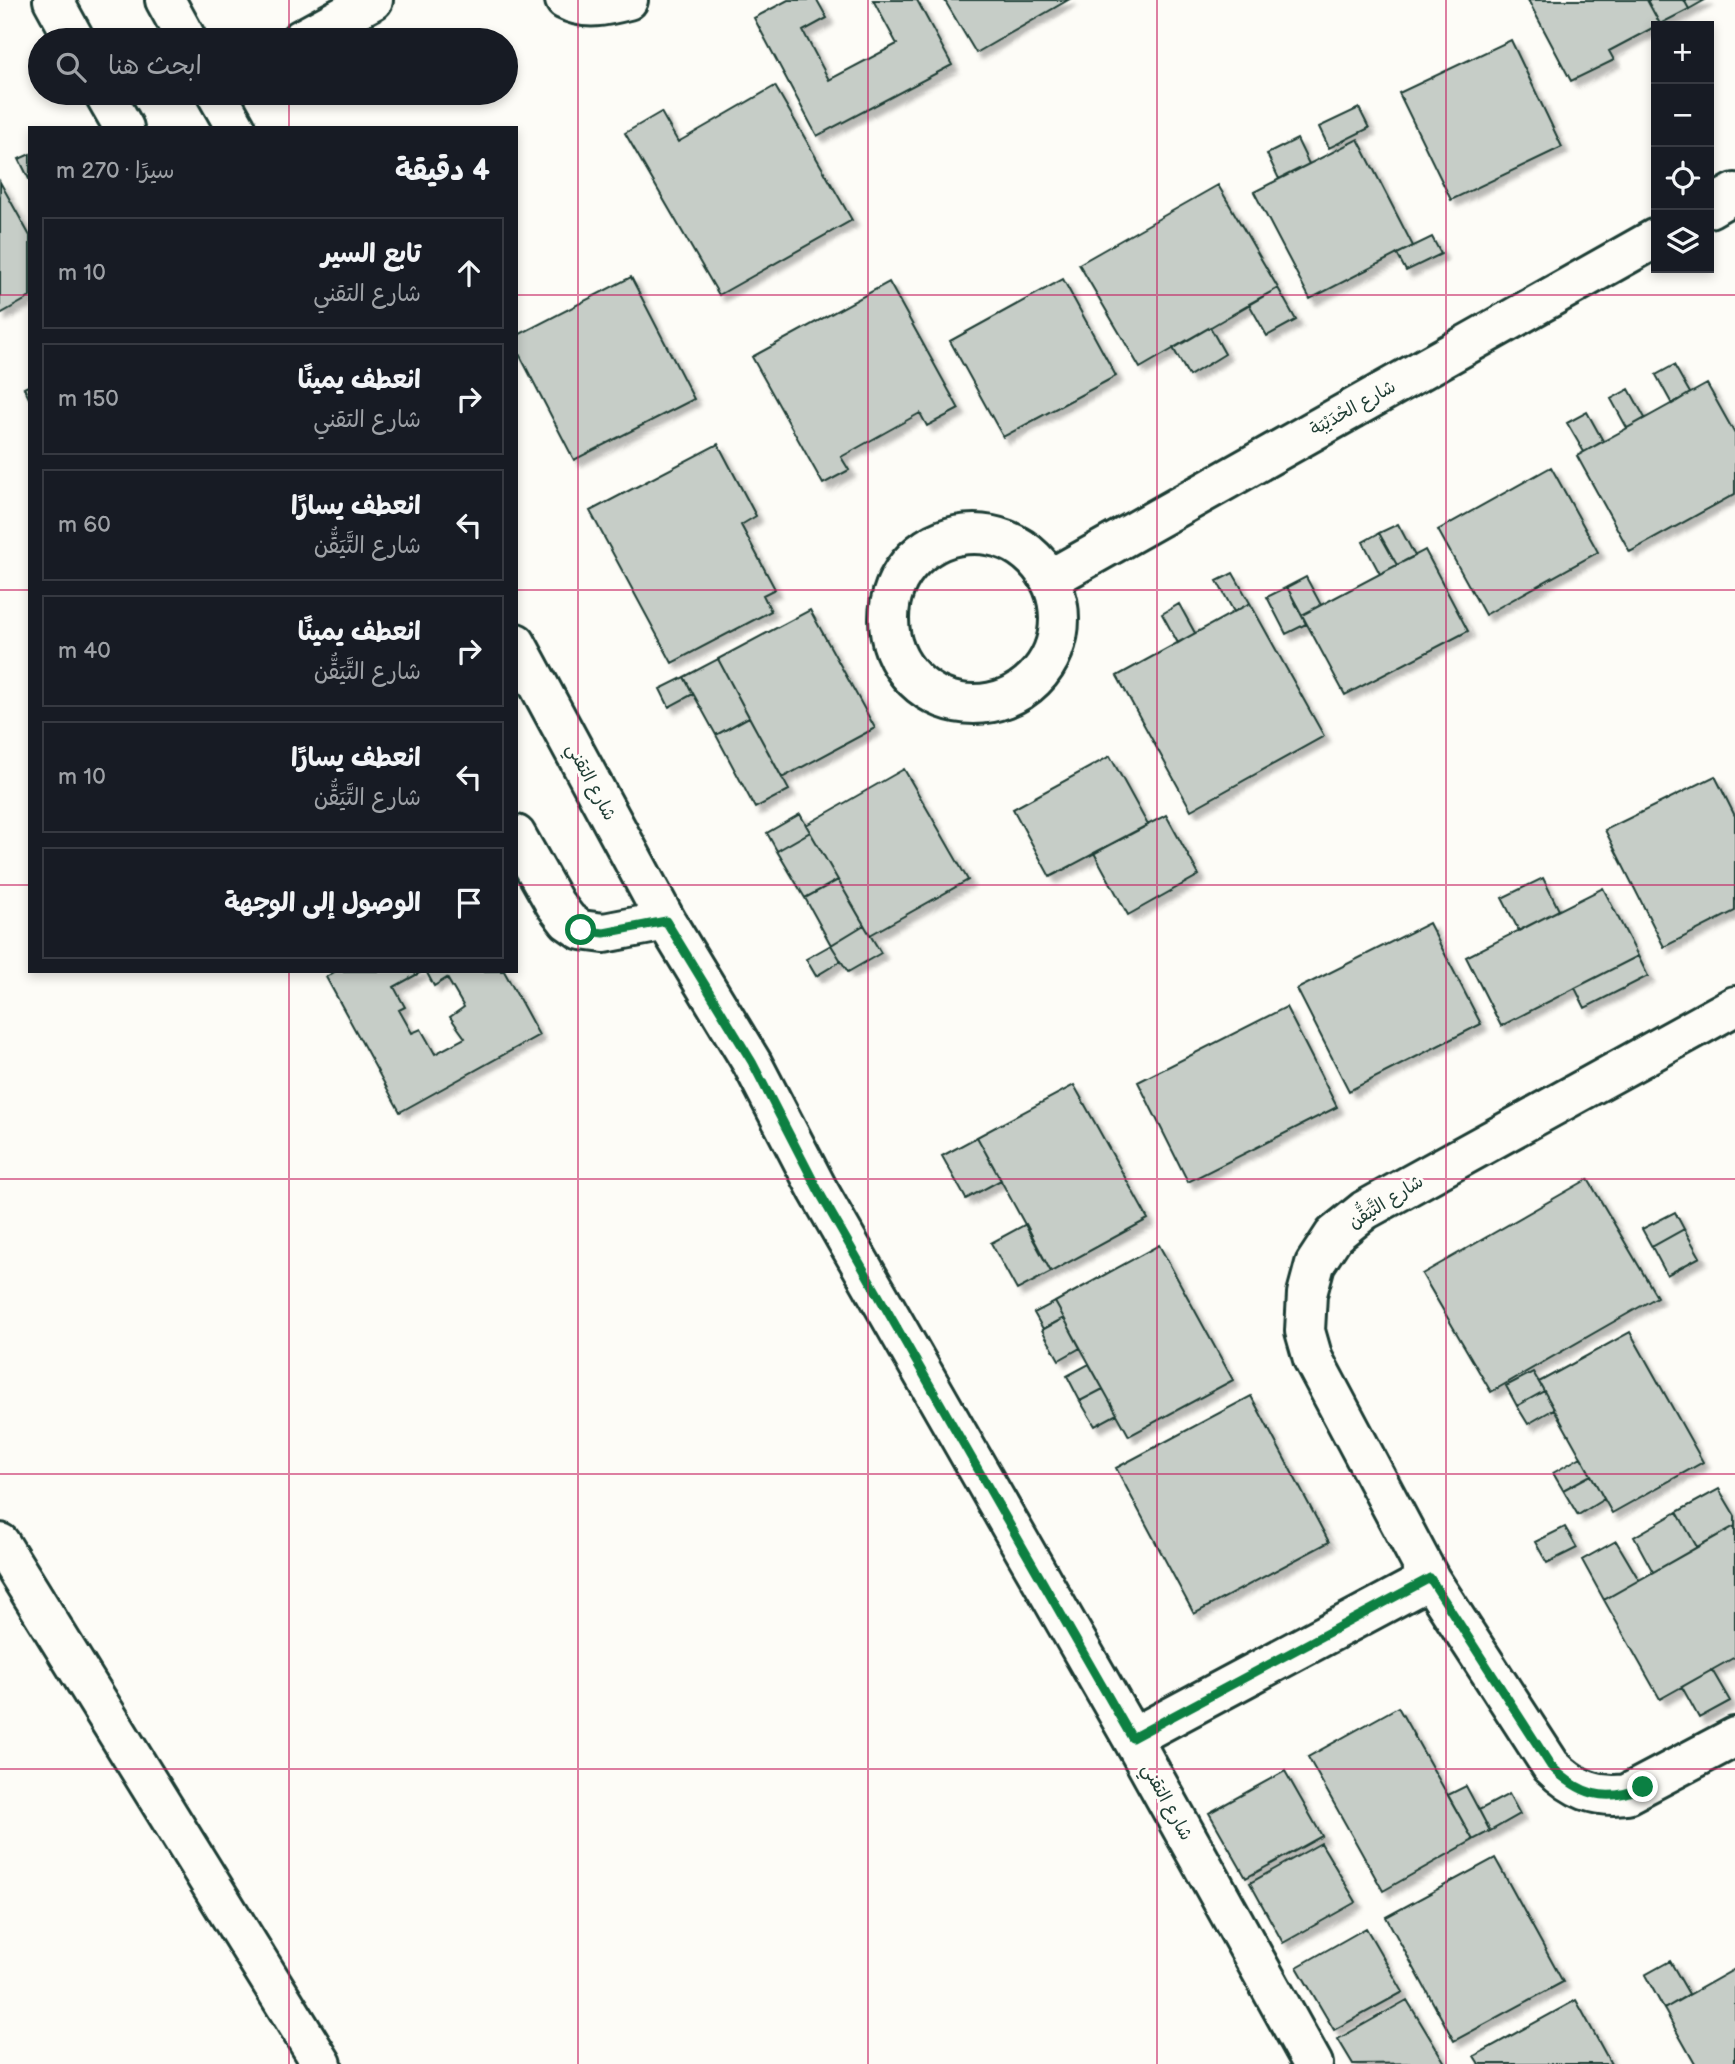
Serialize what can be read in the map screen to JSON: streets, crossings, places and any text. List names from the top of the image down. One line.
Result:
{"streets":{"street":["شارع الحْدَيْبَة","شارع التقني","شارع التَّيَقُّن"]},"page":{"map_buttons":["+","−"],"search":"ابحث هنا","heading":["4 دقيقة","سيرًا · 270 m"],"list":[["تابع السير","شارع التقني","10 m"],["انعطف يمينًا","شارع التقني","150 m"],["انعطف يسارًا","شارع التَّيَقُّن","60 m"],["انعطف يمينًا","شارع التَّيَقُّن","40 m"],["انعطف يسارًا","شارع التَّيَقُّن","10 m"],"الوصول إلى الوجهة"]}}
